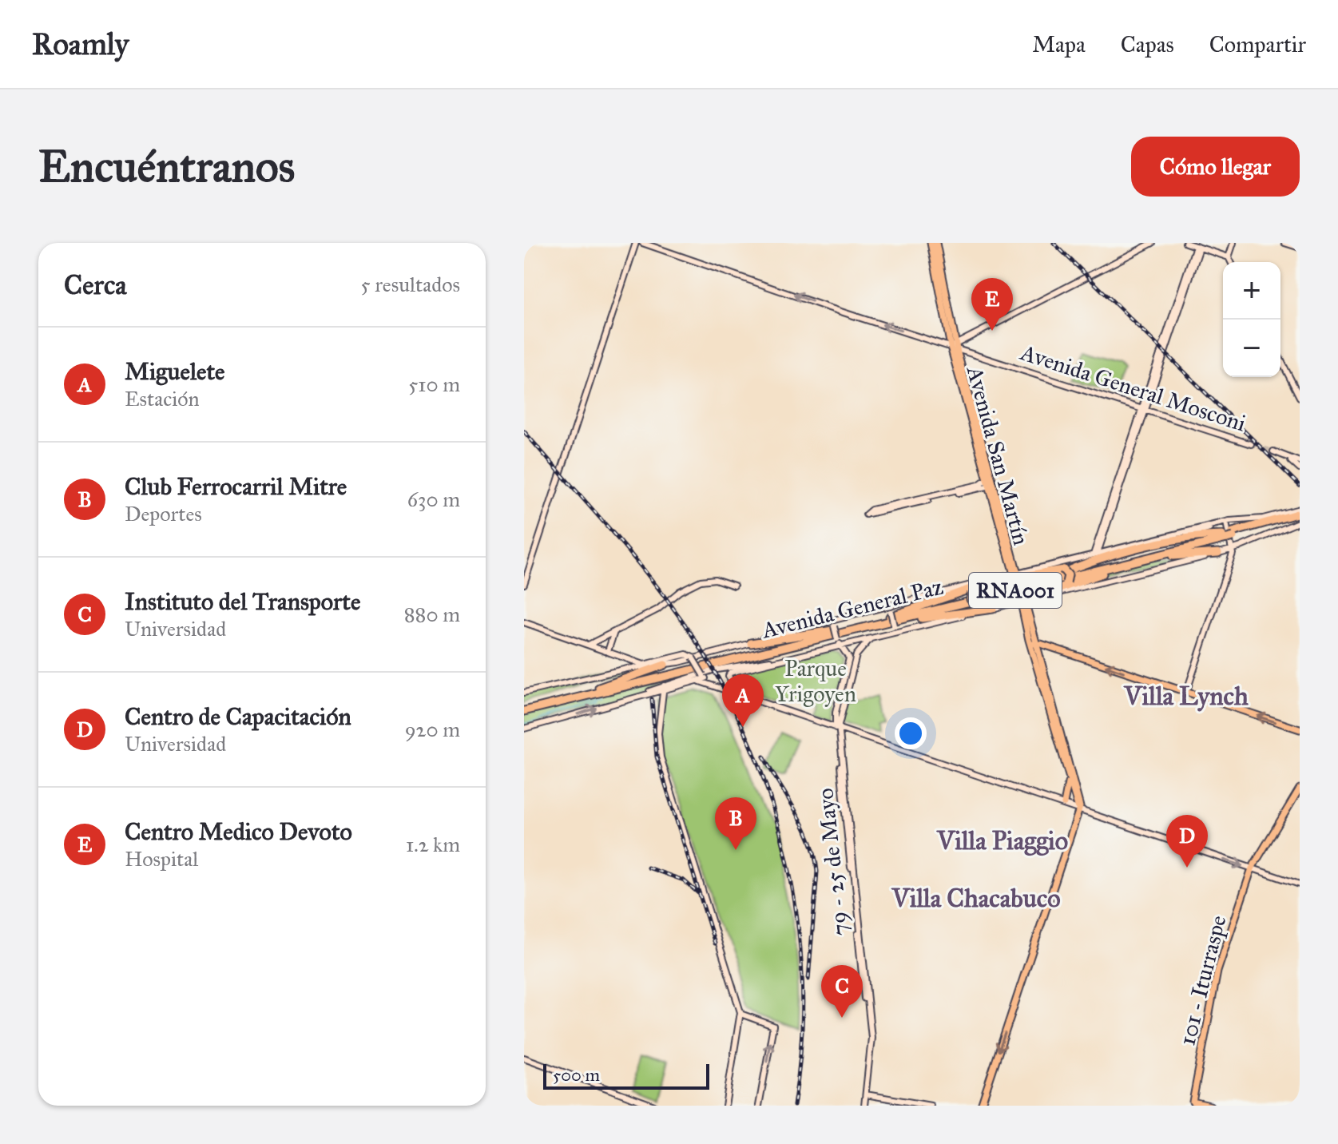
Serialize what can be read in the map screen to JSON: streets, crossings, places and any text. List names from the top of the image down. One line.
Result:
{"streets":{"highway":["RNA001","Avenida General Paz"],"main road":["Avenida San Martín","101 - Iturraspe"],"street":["Avenida General Mosconi","79 - 25 de Mayo"]},"crossings":[["Avenida General Mosconi","Avenida San Martín"],["Avenida San Martín","Avenida General Paz"]],"one_way":["Avenida General Mosconi"],"districts":["Villa Lynch","Villa Piaggio","Villa Chacabuco"],"parks":["Parque Yrigoyen"],"scale_bar":"500 m","page":{"header":"Roamly","nav":["Mapa","Capas","Compartir"],"buttons":"Cómo llegar","title":"Encuéntranos","heading":["Cerca","5 resultados"],"map_buttons":["+","−"],"pins":["E","A","B","D","C"],"list":[{"mark":"A","name":"Miguelete","note":"Estación","value":"510 m"},{"mark":"B","name":"Club Ferrocarril Mitre","note":"Deportes","value":"630 m"},{"mark":"C","name":"Instituto del Transporte","note":"Universidad","value":"880 m"},{"mark":"D","name":"Centro de Capacitación","note":"Universidad","value":"920 m"},{"mark":"E","name":"Centro Medico Devoto","note":"Hospital","value":"1.2 km"}],"scale":"500 m"}}
